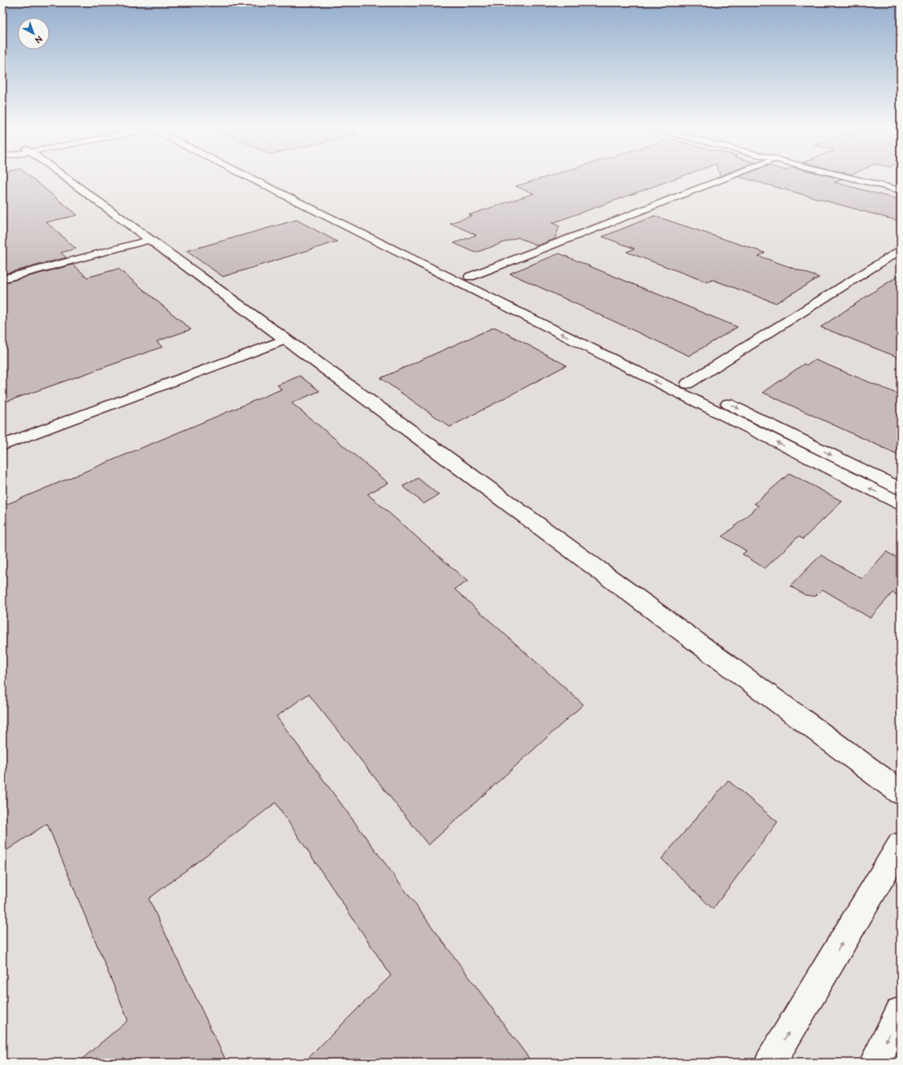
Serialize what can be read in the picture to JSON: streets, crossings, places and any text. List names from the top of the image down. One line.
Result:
{"north":"bottom right"}
